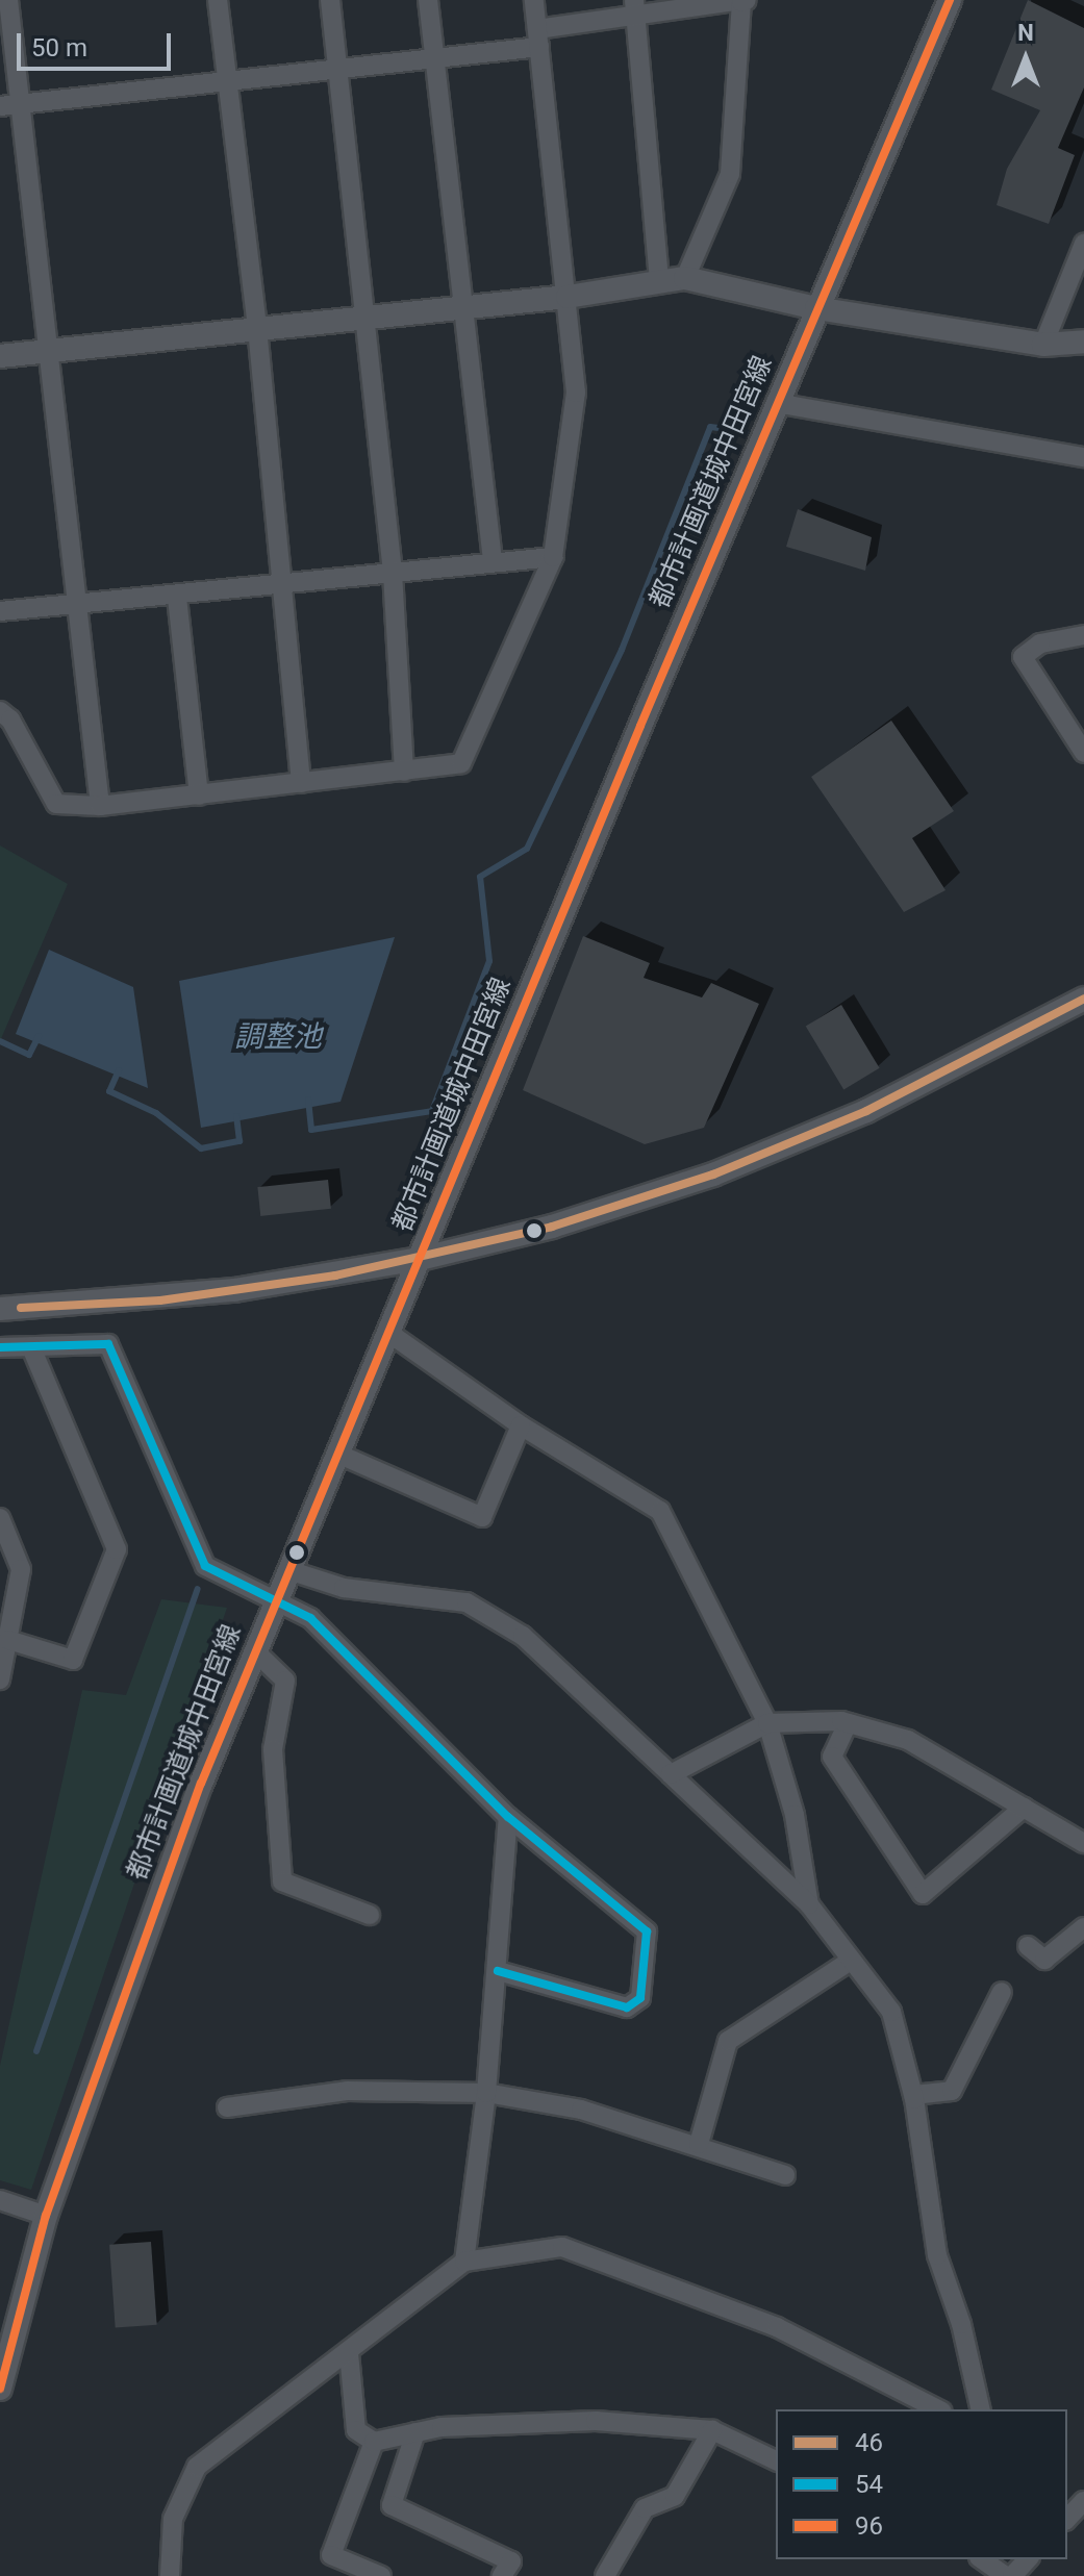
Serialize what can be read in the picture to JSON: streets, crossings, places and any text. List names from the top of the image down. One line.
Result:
{"streets":{"street":["都市計画道城中田宮線"]},"water":["調整池"],"lines":["transit line 96","transit line 46","transit line 54"],"legend":["46","54","96"],"scale_bar":"50 m","north":"top"}
